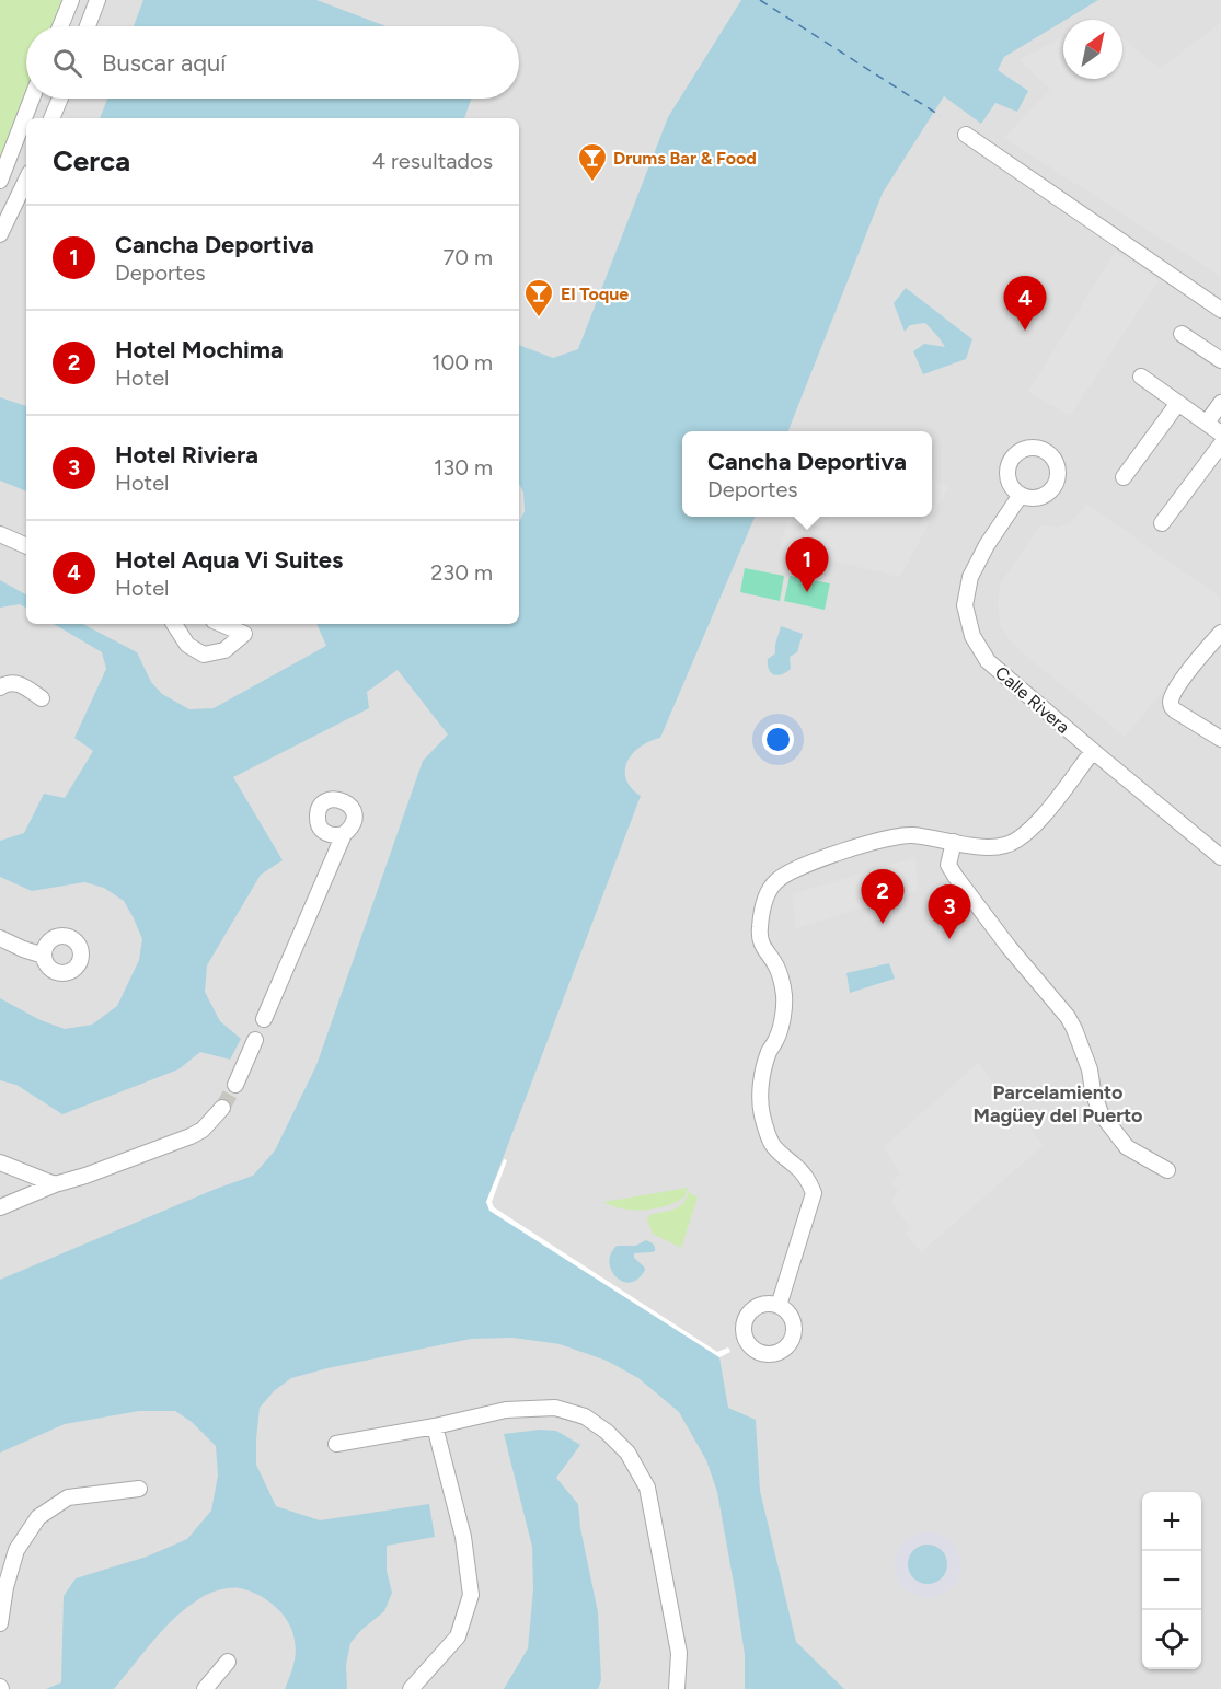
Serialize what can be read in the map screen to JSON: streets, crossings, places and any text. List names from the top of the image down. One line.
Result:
{"streets":{"street":["Calle Rivera"]},"districts":["Parcelamiento Magüey del Puerto"],"places":{"bar":["Drums Bar & Food","El Toque"]},"north":"top right","page":{"search":"Buscar aquí","heading":["Cerca","4 resultados"],"list":[{"mark":"1","name":"Cancha Deportiva","note":"Deportes","value":"70 m"},{"mark":"2","name":"Hotel Mochima","note":"Hotel","value":"100 m"},{"mark":"3","name":"Hotel Riviera","note":"Hotel","value":"130 m"},{"mark":"4","name":"Hotel Aqua Vi Suites","note":"Hotel","value":"230 m"}],"pins":["4","1","2","3"],"popup":["Cancha Deportiva","Deportes"],"map_buttons":["+","−"]}}
